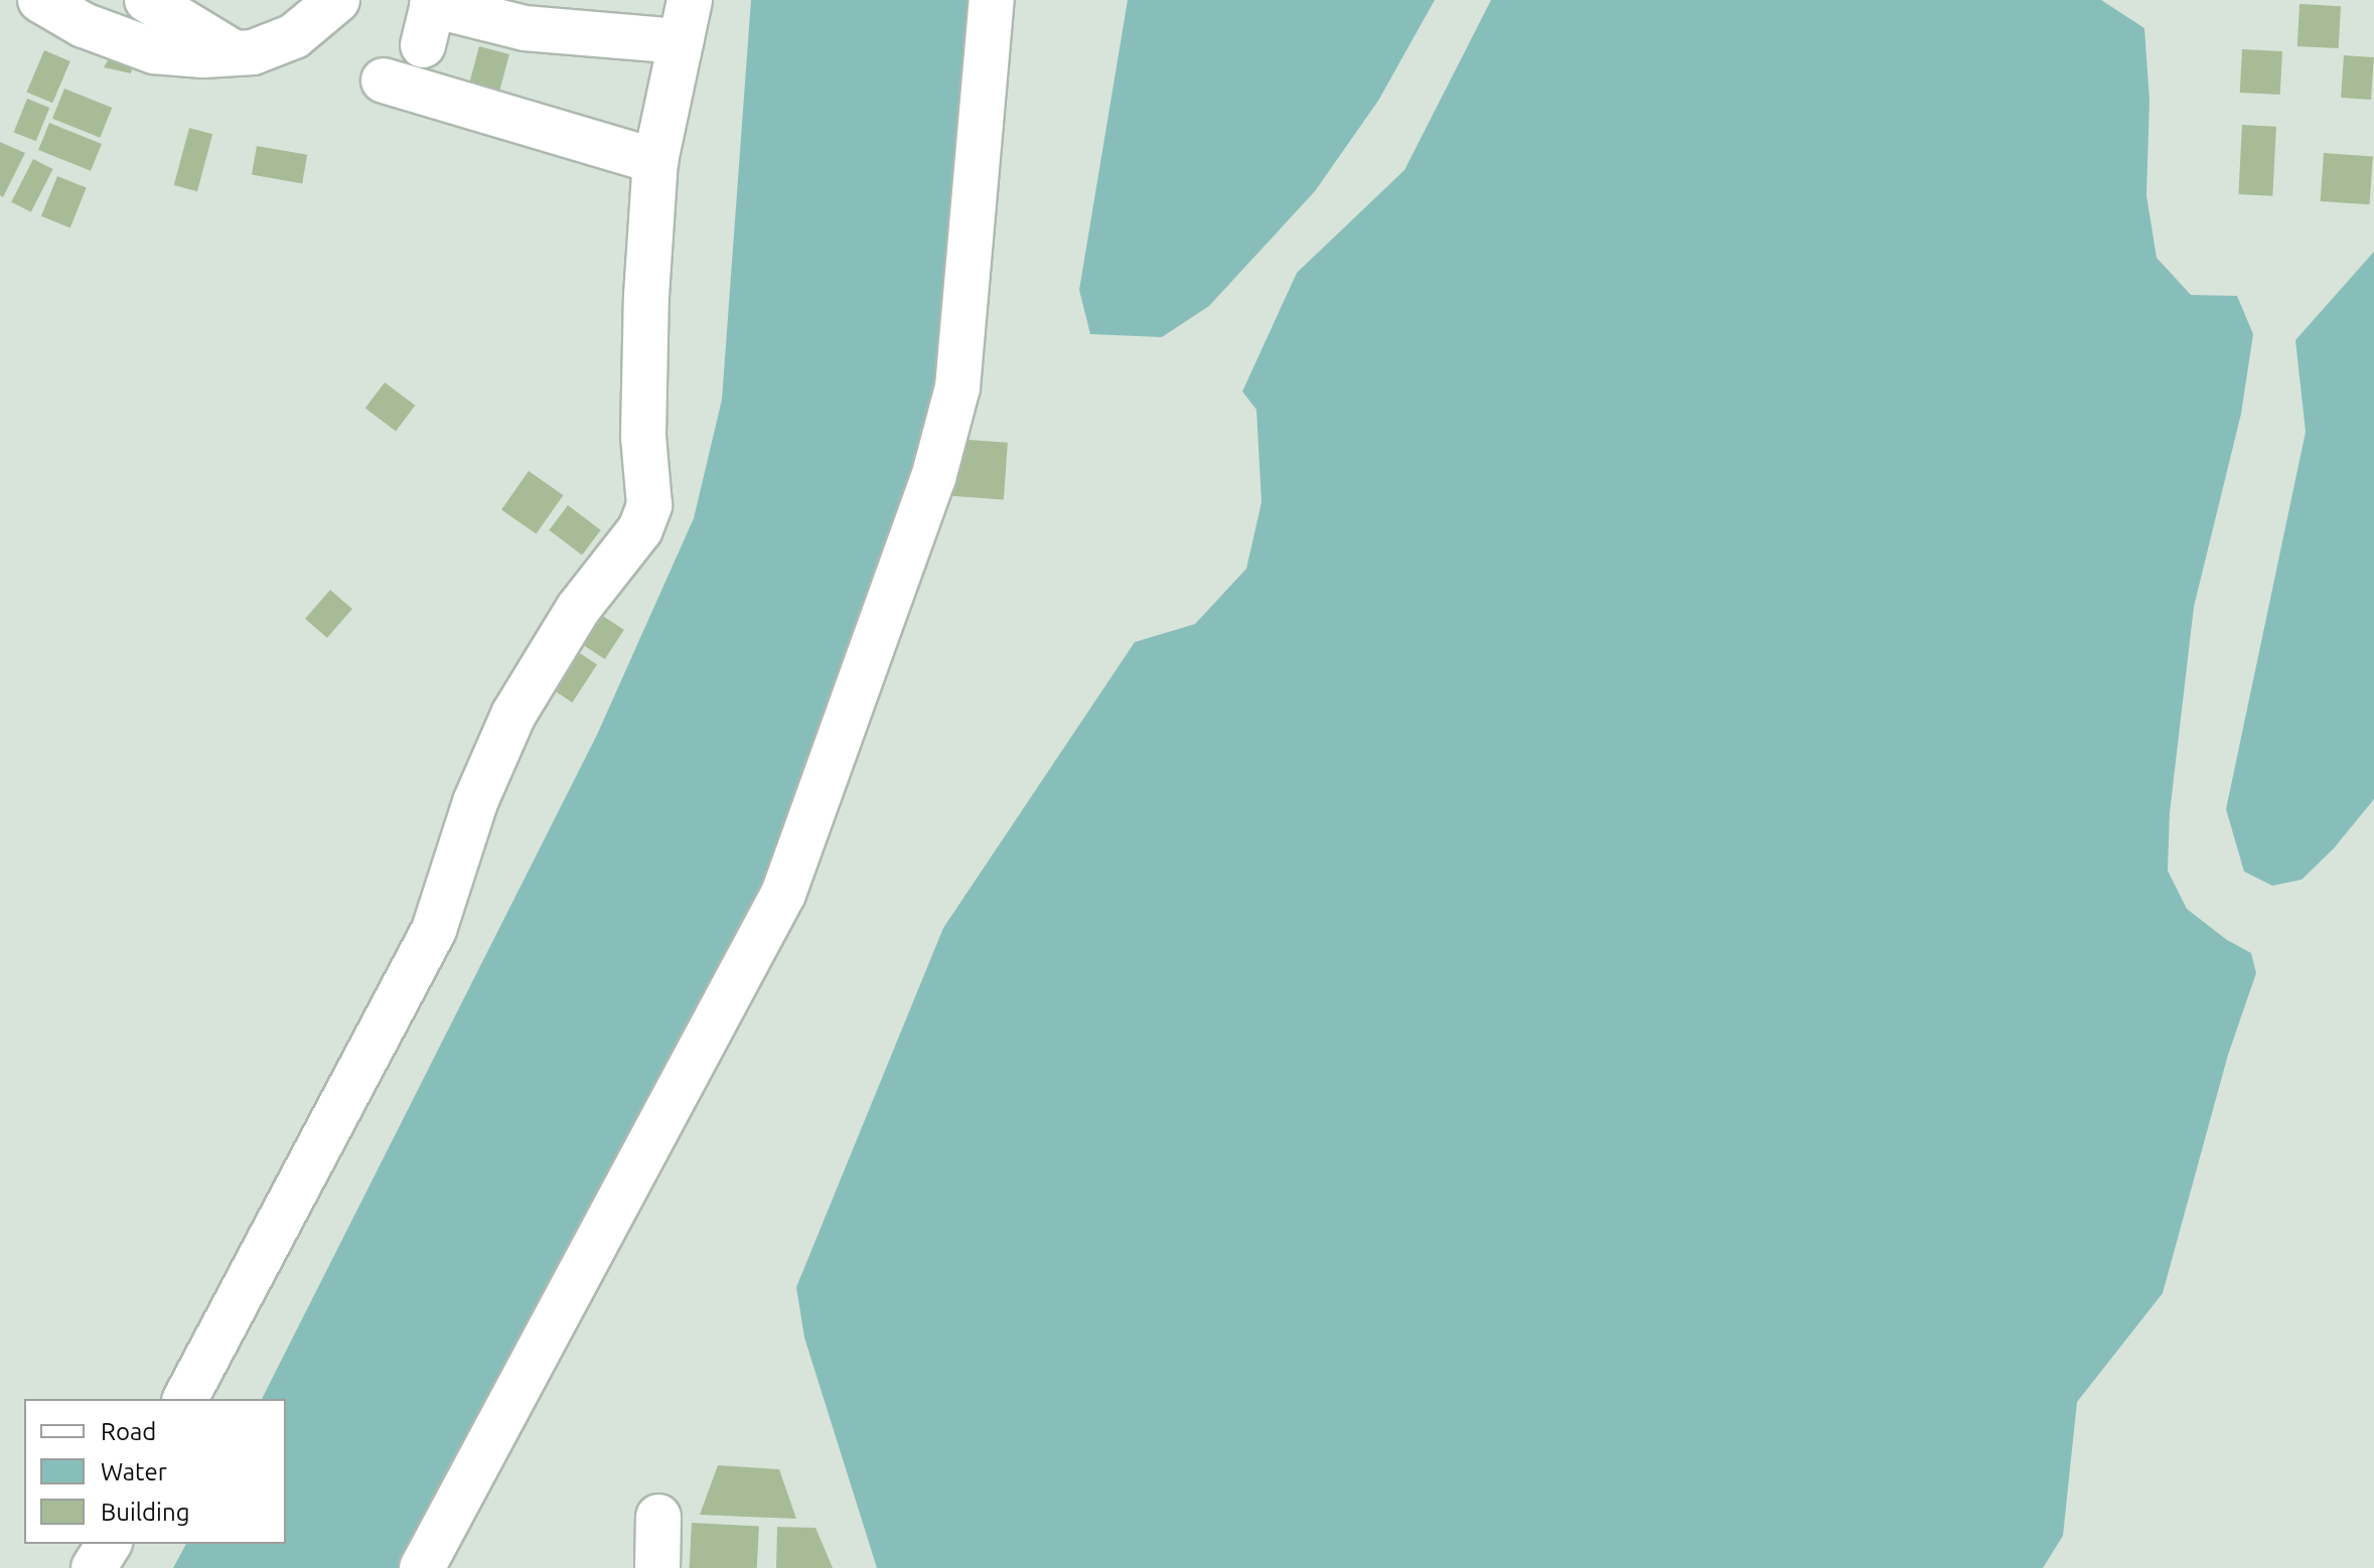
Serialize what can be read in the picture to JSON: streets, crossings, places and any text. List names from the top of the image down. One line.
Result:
{"legend":["Road","Water","Building"]}
